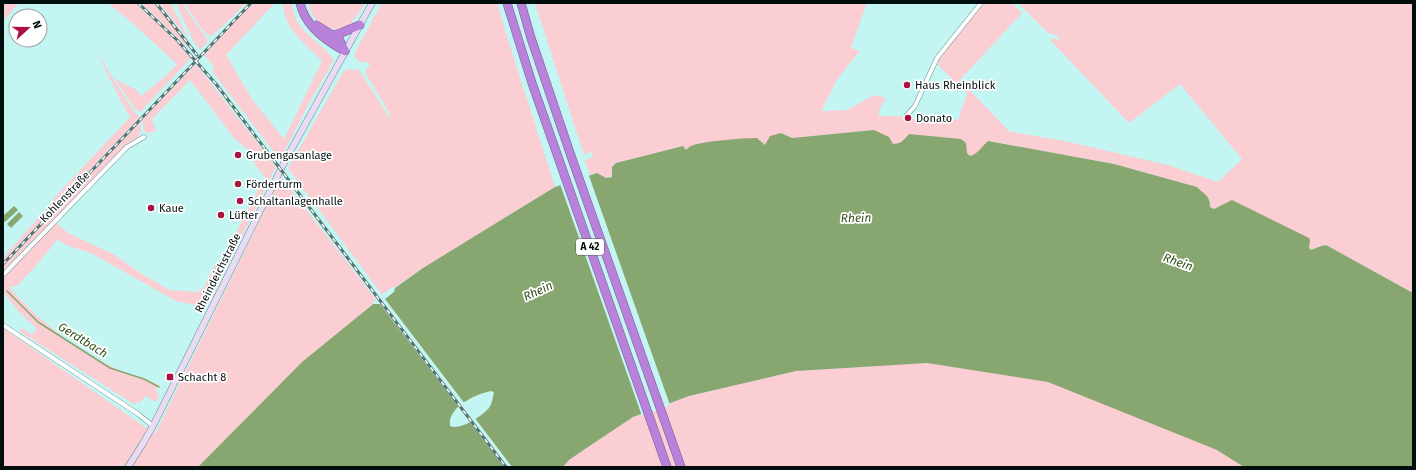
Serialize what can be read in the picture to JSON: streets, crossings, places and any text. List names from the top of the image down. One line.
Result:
{"streets":{"highway":["A 42"],"main road":["Rheindeichstraße"],"street":["Kohlenstraße"]},"water":["Rhein","Gerdtbach"],"places":{"other":["Haus Rheinblick","Donato","Grubengasanlage","Förderturm","Schaltanlagenhalle","Kaue","Lüfter"],"transit":["Schacht 8"]},"north":"right"}
